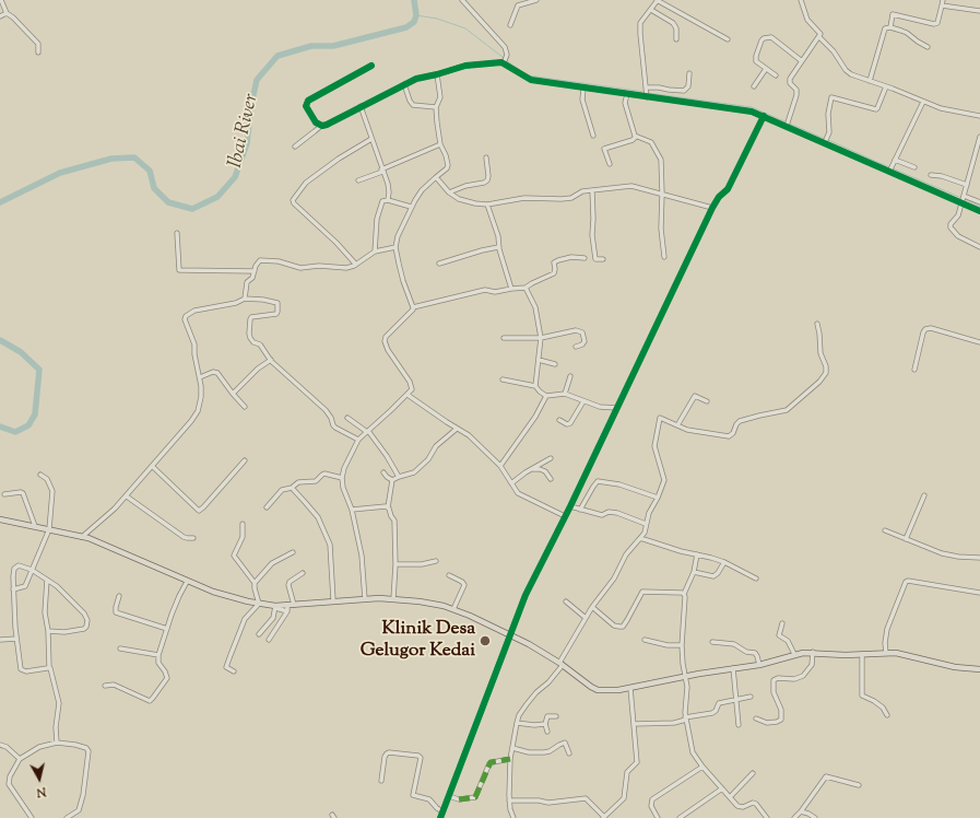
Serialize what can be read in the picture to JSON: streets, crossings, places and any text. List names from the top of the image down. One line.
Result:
{"water":["Ibai River"],"places":["Klinik Desa Gelugor Kedai"],"north":"bottom"}
